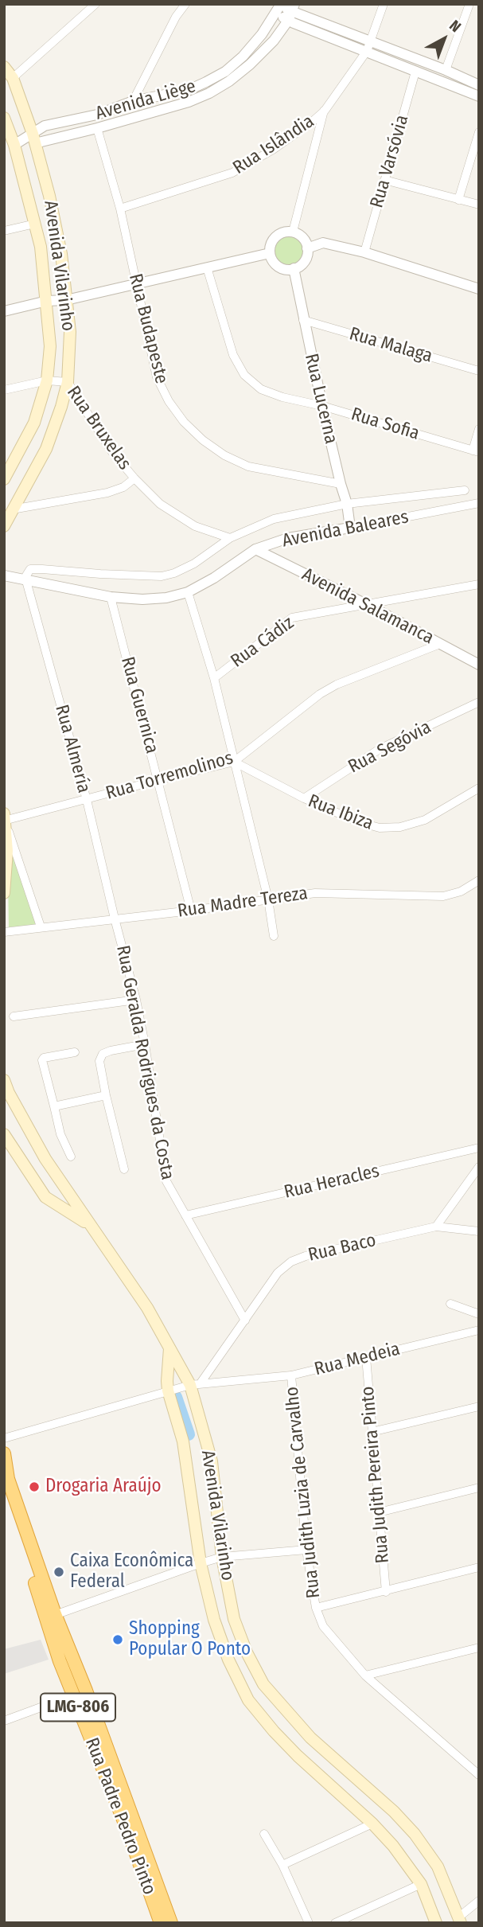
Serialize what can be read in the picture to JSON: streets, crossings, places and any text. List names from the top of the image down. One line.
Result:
{"streets":{"highway":["LMG-806","Rua Padre Pedro Pinto"],"main road":["Avenida Vilarinho"],"street":["Avenida Liège","Rua Islândia","Rua Varsóvia","Rua Budapeste","Rua Malaga","Rua Lucerna","Rua Sofia","Rua Bruxelas","Avenida Baleares","Avenida Salamanca","Rua Cádiz","Rua Guernica","Rua Segóvia","Rua Almería","Rua Torremolinos","Rua Ibiza","Rua Madre Tereza","Rua Geralda Rodrigues da Costa","Rua Heracles","Rua Baco","Rua Medeia","Rua Judith Pereira Pinto","Rua Judith Luzia de Carvalho"]},"crossings":[["Avenida Liège","Avenida Vilarinho"],["Avenida Liège","Rua Budapeste"],["Rua Islândia","Rua Budapeste"],["Avenida Vilarinho","Rua Bruxelas"],["Avenida Vilarinho","Rua Baco"],["Avenida Vilarinho","Rua Medeia"],["Rua Budapeste","Rua Lucerna"],["Rua Malaga","Rua Lucerna"],["Rua Lucerna","Rua Sofia"],["Rua Lucerna","Avenida Baleares"],["Rua Bruxelas","Avenida Baleares"],["Avenida Baleares","Avenida Salamanca"],["Avenida Baleares","Rua Guernica"],["Avenida Baleares","Rua Almería"],["Avenida Salamanca","Rua Cádiz"],["Avenida Salamanca","Rua Torremolinos"],["Rua Guernica","Rua Torremolinos"],["Rua Guernica","Rua Madre Tereza"],["Rua Segóvia","Rua Ibiza"],["Rua Almería","Rua Torremolinos"],["Rua Almería","Rua Madre Tereza"],["Rua Almería","Rua Geralda Rodrigues da Costa"],["Rua Torremolinos","Rua Ibiza"],["Rua Madre Tereza","Rua Geralda Rodrigues da Costa"],["Rua Geralda Rodrigues da Costa","Rua Heracles"],["Rua Geralda Rodrigues da Costa","Rua Baco"],["Rua Baco","Rua Medeia"],["Rua Medeia","Rua Judith Pereira Pinto"],["Rua Medeia","Rua Judith Luzia de Carvalho"]],"places":["Drogaria Araújo","Caixa Econômica Federal","Shopping Popular O Ponto"],"north":"top right"}
